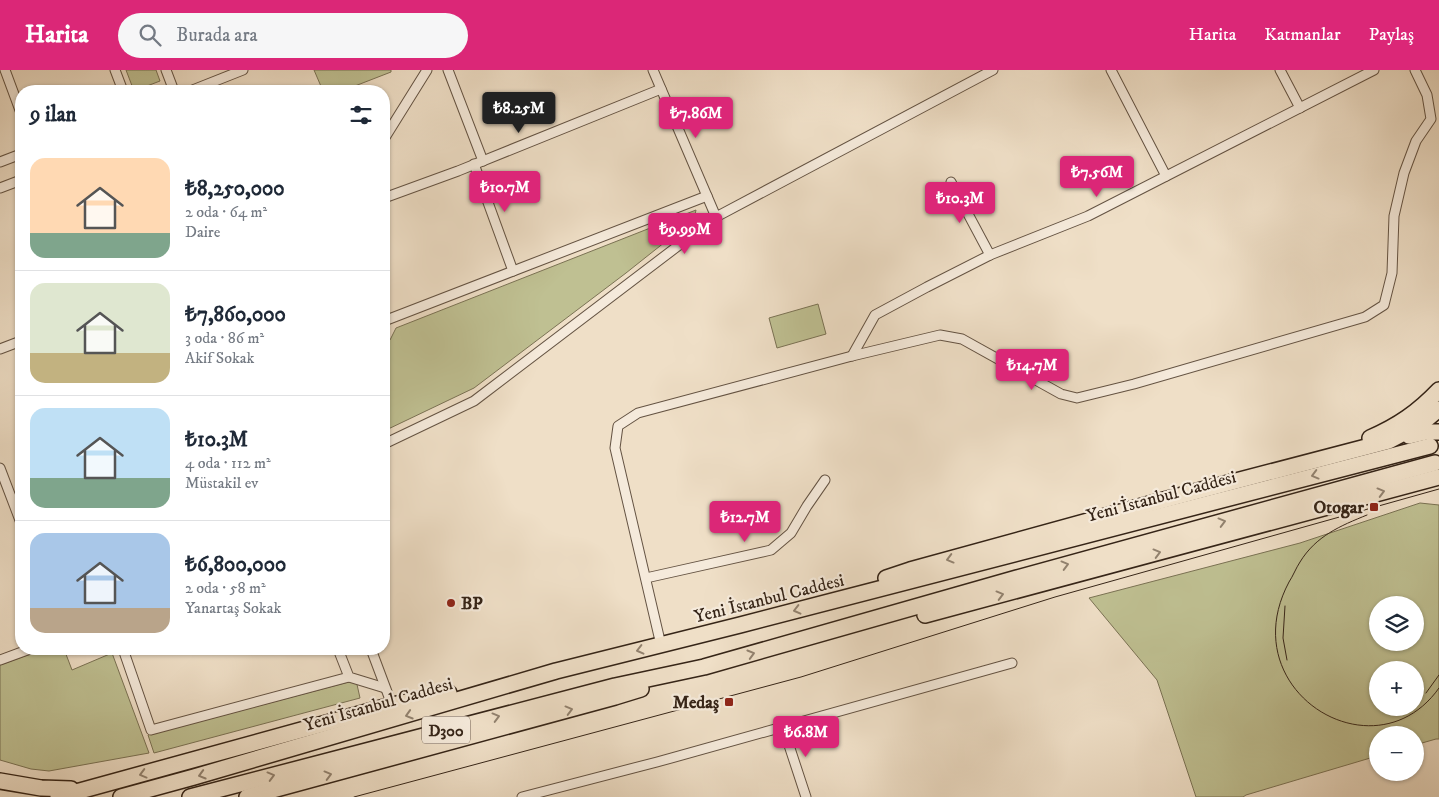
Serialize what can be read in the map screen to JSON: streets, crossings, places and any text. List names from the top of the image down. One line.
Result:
{"streets":{"highway":["Yeni İstanbul Caddesi","D300"]},"places":{"transit":["Otogar","Medaş"],"other":["BP"]},"page":{"header":"Harita","search":"Burada ara","nav":["Harita","Katmanlar","Paylaş"],"heading":"9 ilan","price":["₺8.25M","₺7.86M","₺7.56M","₺10.7M","₺10.3M","₺9.99M","₺14.7M","₺12.7M","₺6.8M"],"list":[{"name":"₺8,250,000","note":"2 oda · 64 m² · Daire"},{"name":"₺7,860,000","note":"3 oda · 86 m² · Akif Sokak"},{"name":"₺10.3M","note":"4 oda · 112 m² · Müstakil ev"},{"name":"₺6,800,000","note":"2 oda · 58 m² · Yanartaş Sokak"}],"map_buttons":["+","−"]}}
